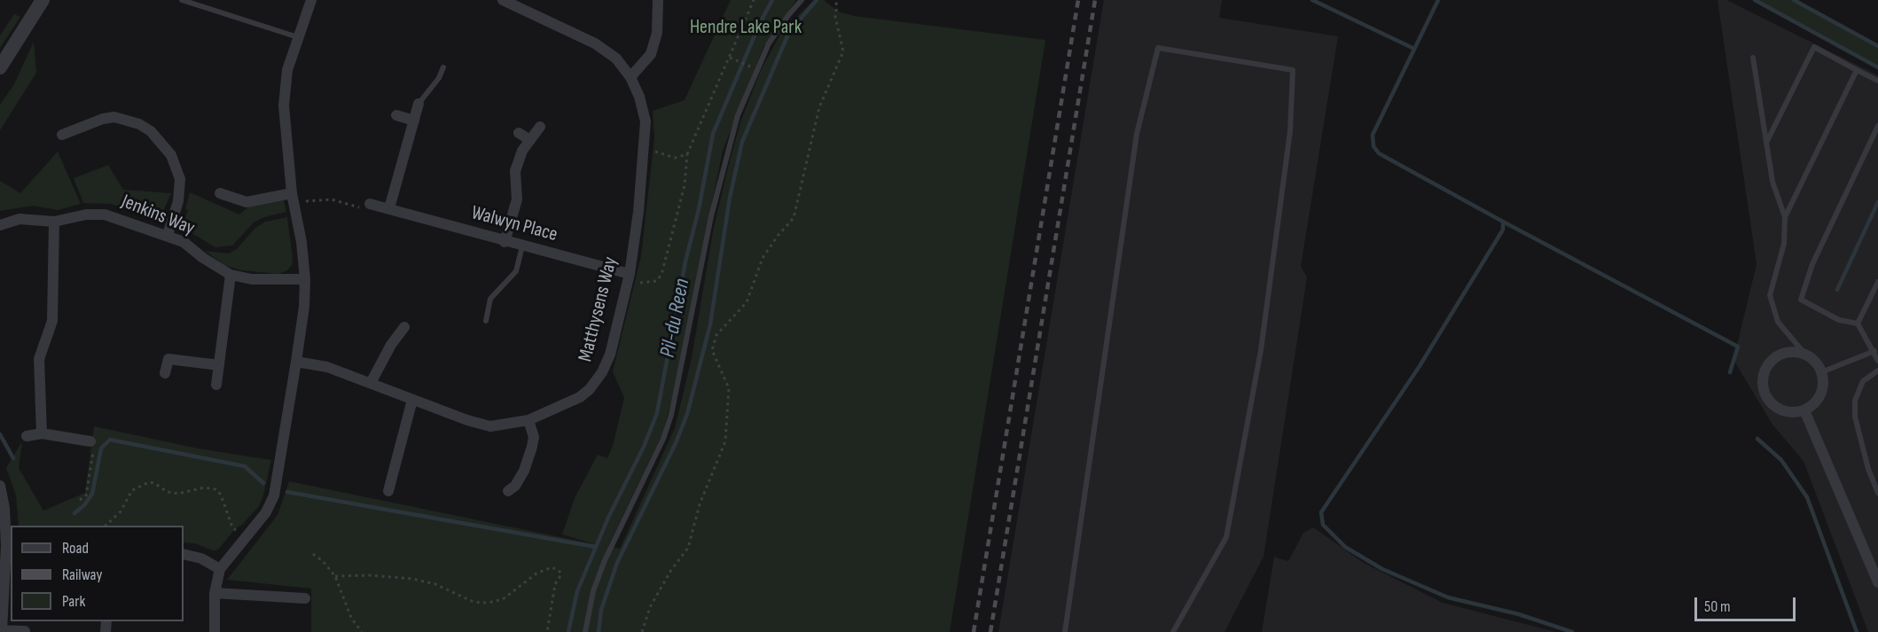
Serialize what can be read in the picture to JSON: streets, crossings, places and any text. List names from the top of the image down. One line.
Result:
{"streets":{"street":["Jenkins Way","Walwyn Place","Matthysens Way"]},"crossings":[["Walwyn Place","Matthysens Way"]],"water":["Pil-du Reen"],"parks":["Hendre Lake Park"],"legend":["Road","Railway","Park"],"scale_bar":"50 m"}
